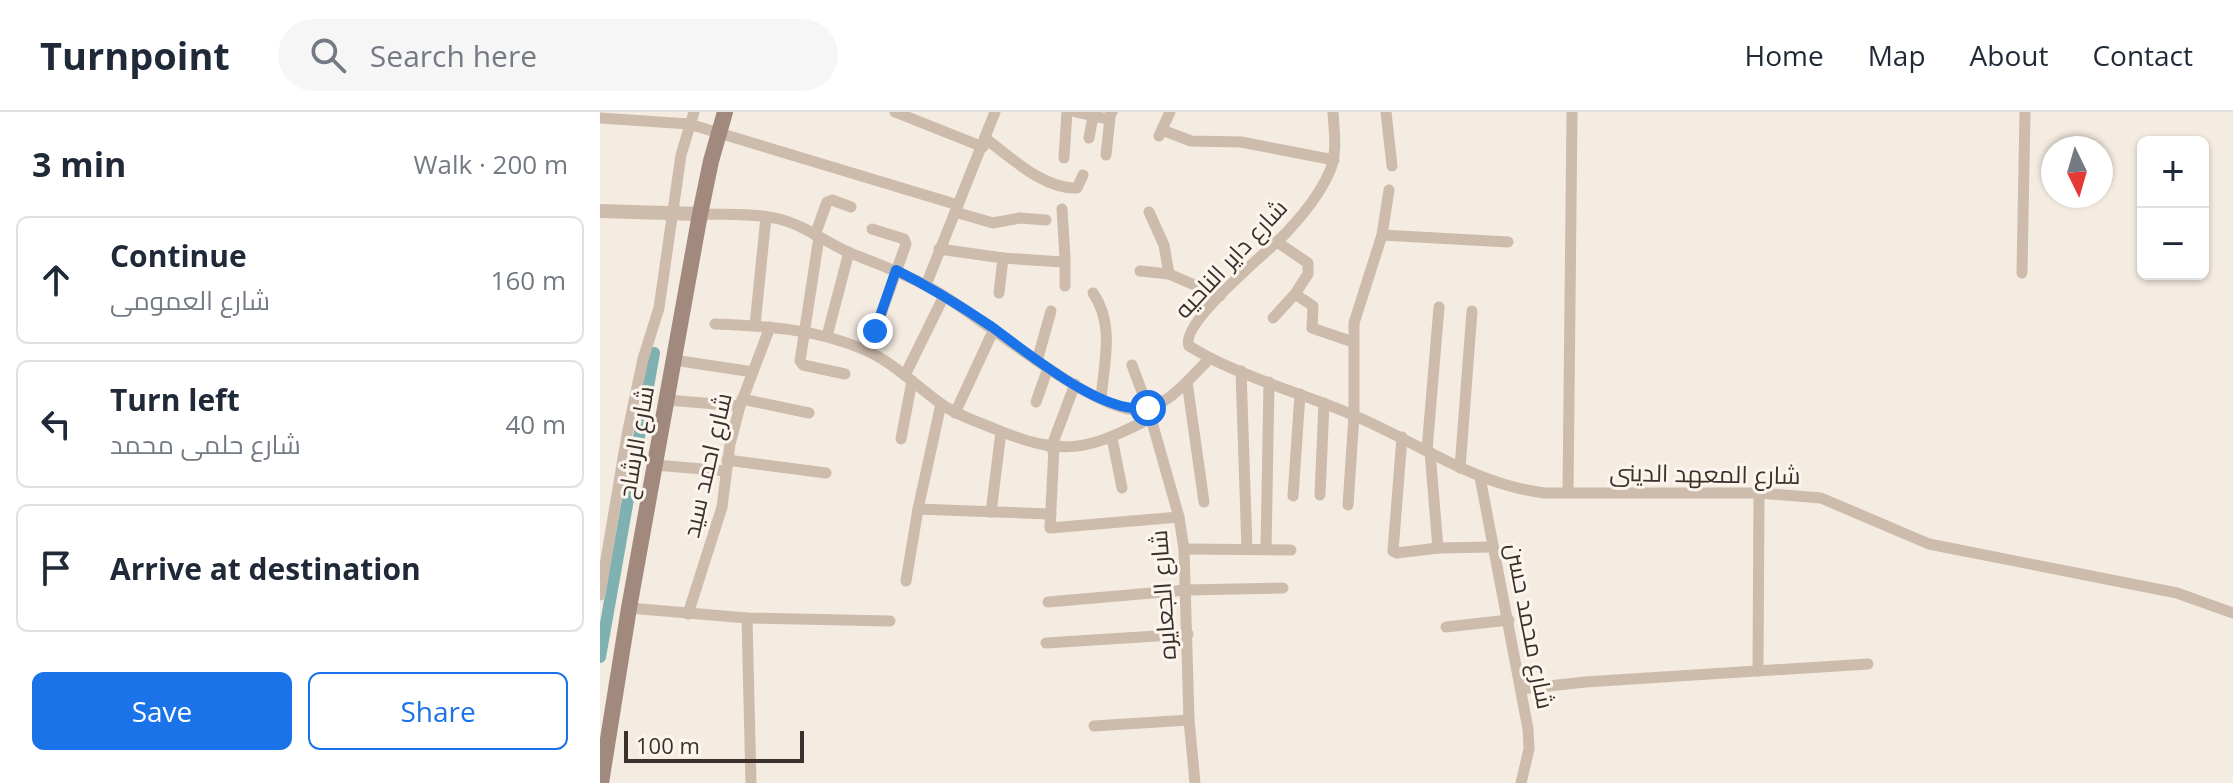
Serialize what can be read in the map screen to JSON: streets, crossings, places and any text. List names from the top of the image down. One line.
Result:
{"streets":{"main road":["شارع الرشاح"],"street":["شارع داير الناحيه","شارع احمد سيد","شارع المعهد الدينى","شارع الجعايره","شارع محمد حسن"]},"crossings":[["شارع داير الناحيه","شارع المعهد الدينى"],["شارع المعهد الدينى","شارع محمد حسن"]],"scale_bar":"100 m","north":"bottom","page":{"header":"Turnpoint","search":"Search here","nav":["Home","Map","About","Contact"],"heading":["3 min","Walk · 200 m"],"map_buttons":["+","−"],"list":[["Continue","شارع العمومى","160 m"],["Turn left","شارع حلمى محمد","40 m"],"Arrive at destination"],"buttons":["Save","Share"],"scale":"100 m"}}
